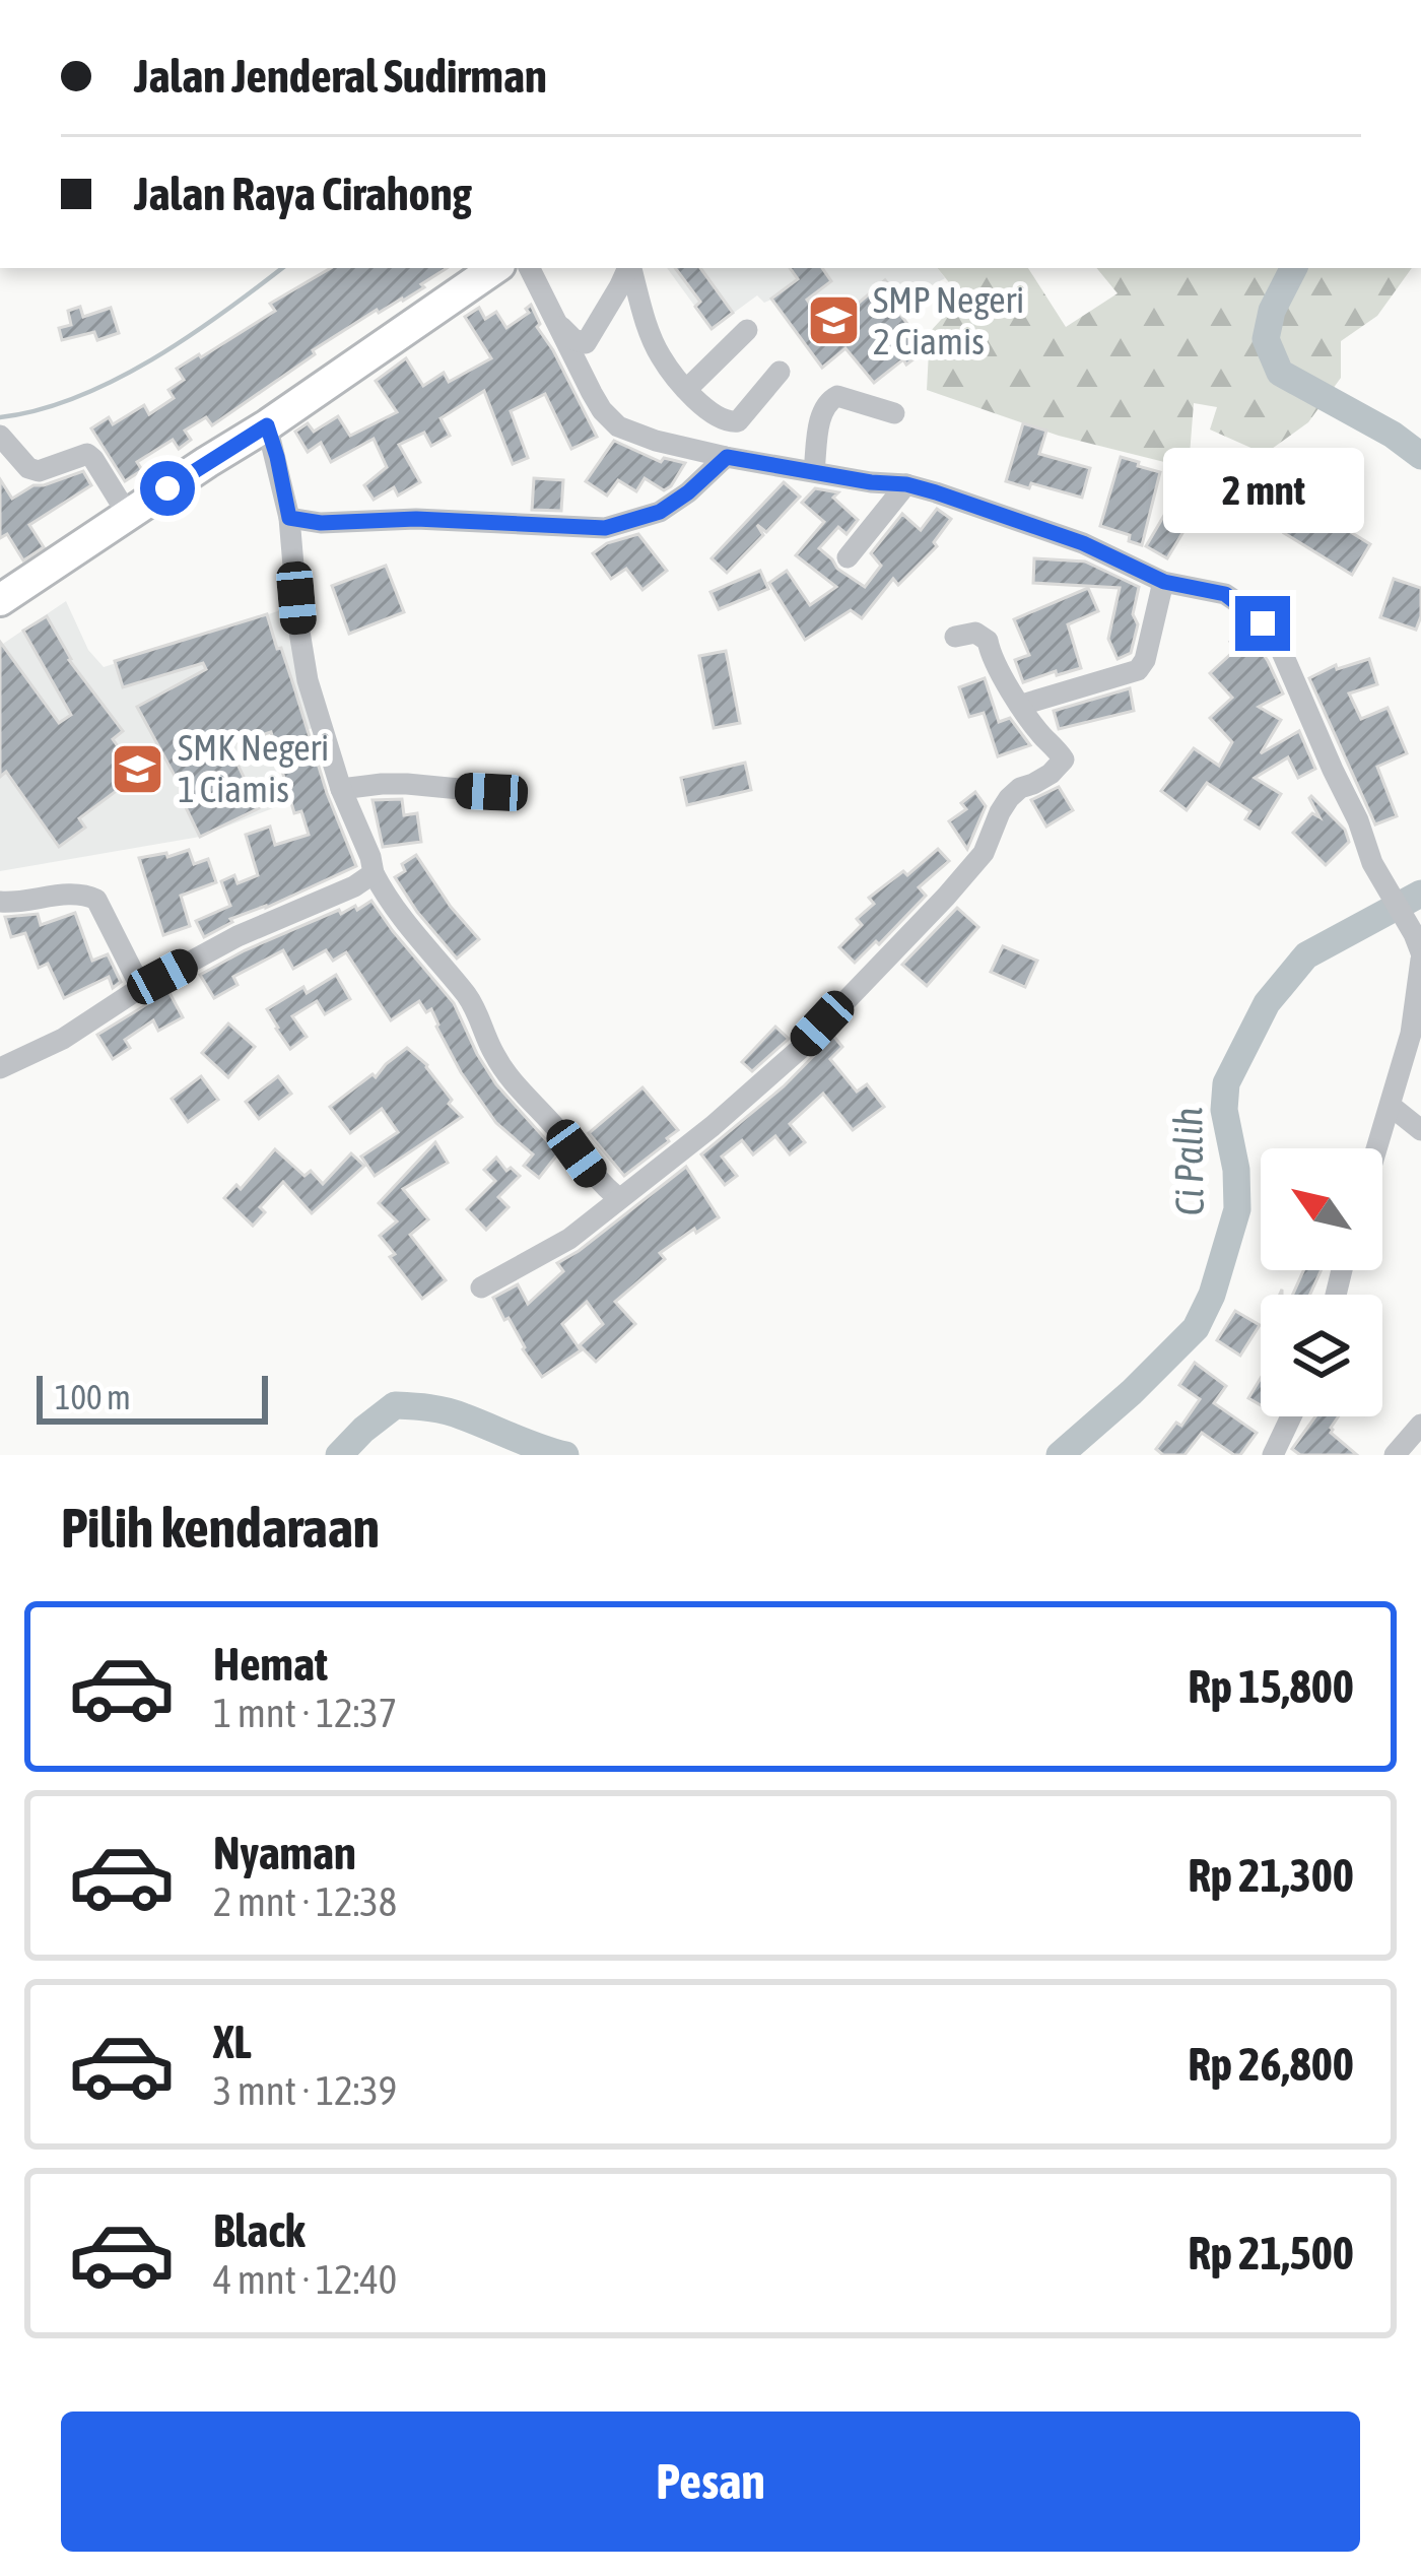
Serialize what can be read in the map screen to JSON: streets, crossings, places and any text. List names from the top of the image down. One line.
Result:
{"water":["Ci Palih"],"places":{"school or university":["SMP Negeri 2 Ciamis","SMK Negeri 1 Ciamis"]},"scale_bar":"100 m","north":"top left","page":{"banner":["Jalan Jenderal Sudirman","Jalan Raya Cirahong"],"bubble":"2 mnt","scale":"100 m","heading":"Pilih kendaraan","list":[{"name":"Hemat","note":"1 mnt · 12:37","value":"Rp 15,800"},{"name":"Nyaman","note":"2 mnt · 12:38","value":"Rp 21,300"},{"name":"XL","note":"3 mnt · 12:39","value":"Rp 26,800"},{"name":"Black","note":"4 mnt · 12:40","value":"Rp 21,500"}],"buttons":"Pesan"}}
